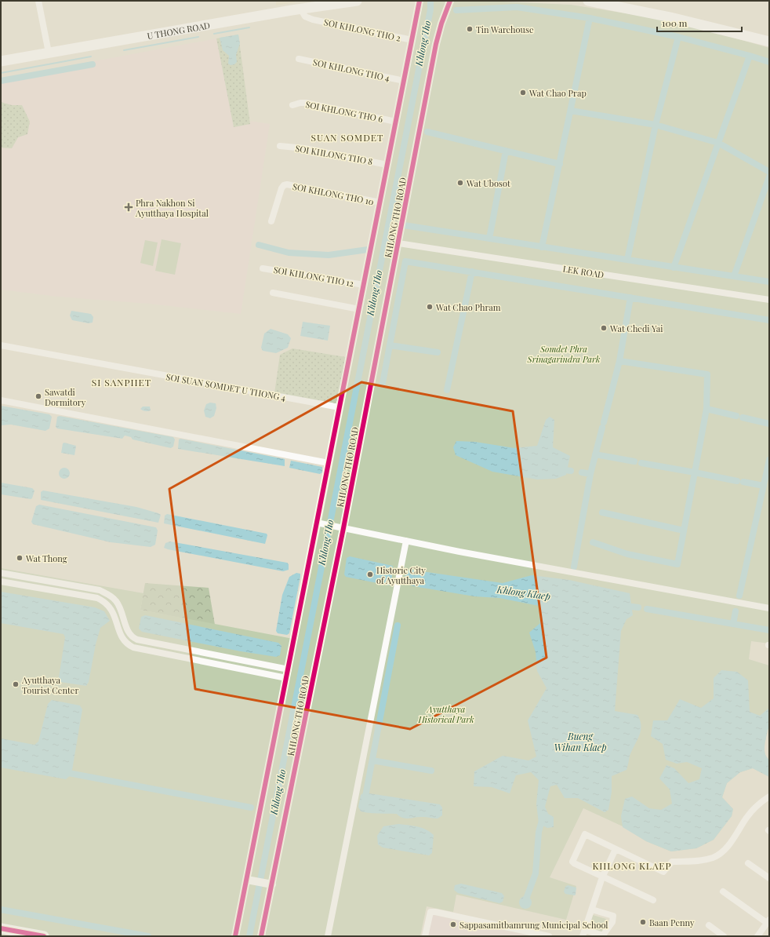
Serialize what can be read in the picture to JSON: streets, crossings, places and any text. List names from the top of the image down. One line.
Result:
{"streets":{"main road":["U THONG ROAD"],"street":["SOI KHLONG THO 2","SOI KHLONG THO 4","SOI KHLONG THO 6","SOI KHLONG THO 8","SOI KHLONG THO 10","KHLONG THO ROAD","LEK ROAD","SOI KHLONG THO 12","SOI SUAN SOMDET U THONG 4"]},"crossings":[["SOI KHLONG THO 2","U THONG ROAD"],["SOI KHLONG THO 2","KHLONG THO ROAD"],["SOI KHLONG THO 4","KHLONG THO ROAD"],["SOI KHLONG THO 6","KHLONG THO ROAD"],["SOI KHLONG THO 8","KHLONG THO ROAD"],["SOI KHLONG THO 10","KHLONG THO ROAD"],["KHLONG THO ROAD","LEK ROAD"],["KHLONG THO ROAD","SOI KHLONG THO 12"],["KHLONG THO ROAD","SOI SUAN SOMDET U THONG 4"]],"districts":["SUAN SOMDET","SI SANPHET","KHLONG KLAEP"],"water":["Khlong Tho","Khlong Klaep","Bueng Wihan Klaep"],"parks":["Somdet Phra Srinagarindra Park","Ayutthaya Historical Park"],"places":{"other":["Tin Warehouse","Wat Chao Prap","Wat Ubosot","Wat Chao Phram","Wat Chedi Yai","Sawatdi Dormitory","Wat Thong","Historic City of Ayutthaya","Ayutthaya Tourist Center","Baan Penny","Sappasamitbamrung Municipal School"],"health":["Phra Nakhon Si Ayutthaya Hospital"]},"scale_bar":"100 m"}
